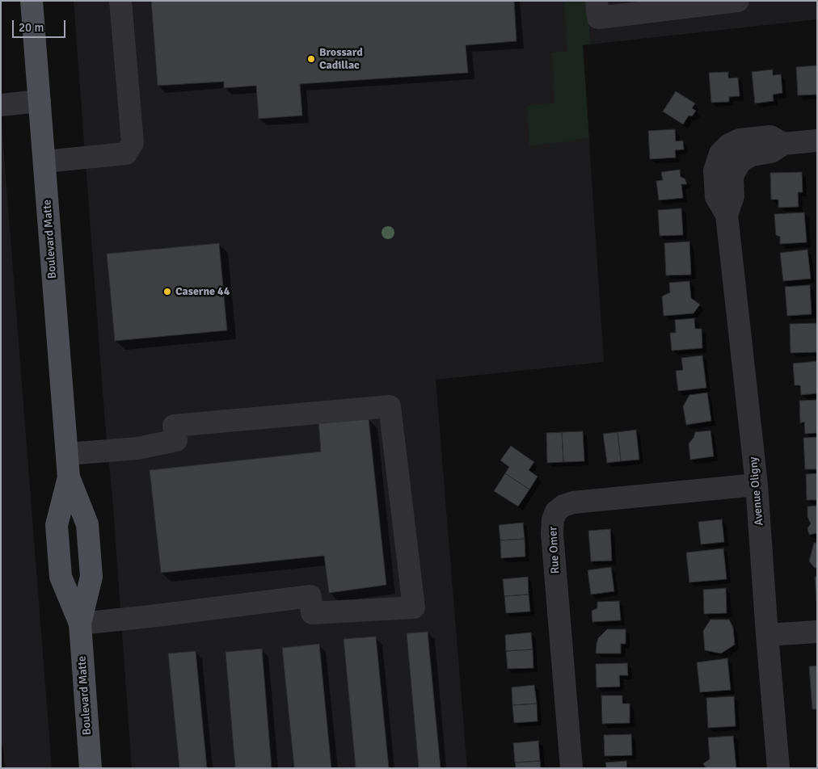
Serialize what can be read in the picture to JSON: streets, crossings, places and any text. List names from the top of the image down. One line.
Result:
{"streets":{"main road":["Boulevard Matte"],"street":["Avenue Oligny","Rue Omer"]},"crossings":[["Avenue Oligny","Rue Omer"]],"places":["Brossard Cadillac","Caserne 44"],"scale_bar":"20 m"}
